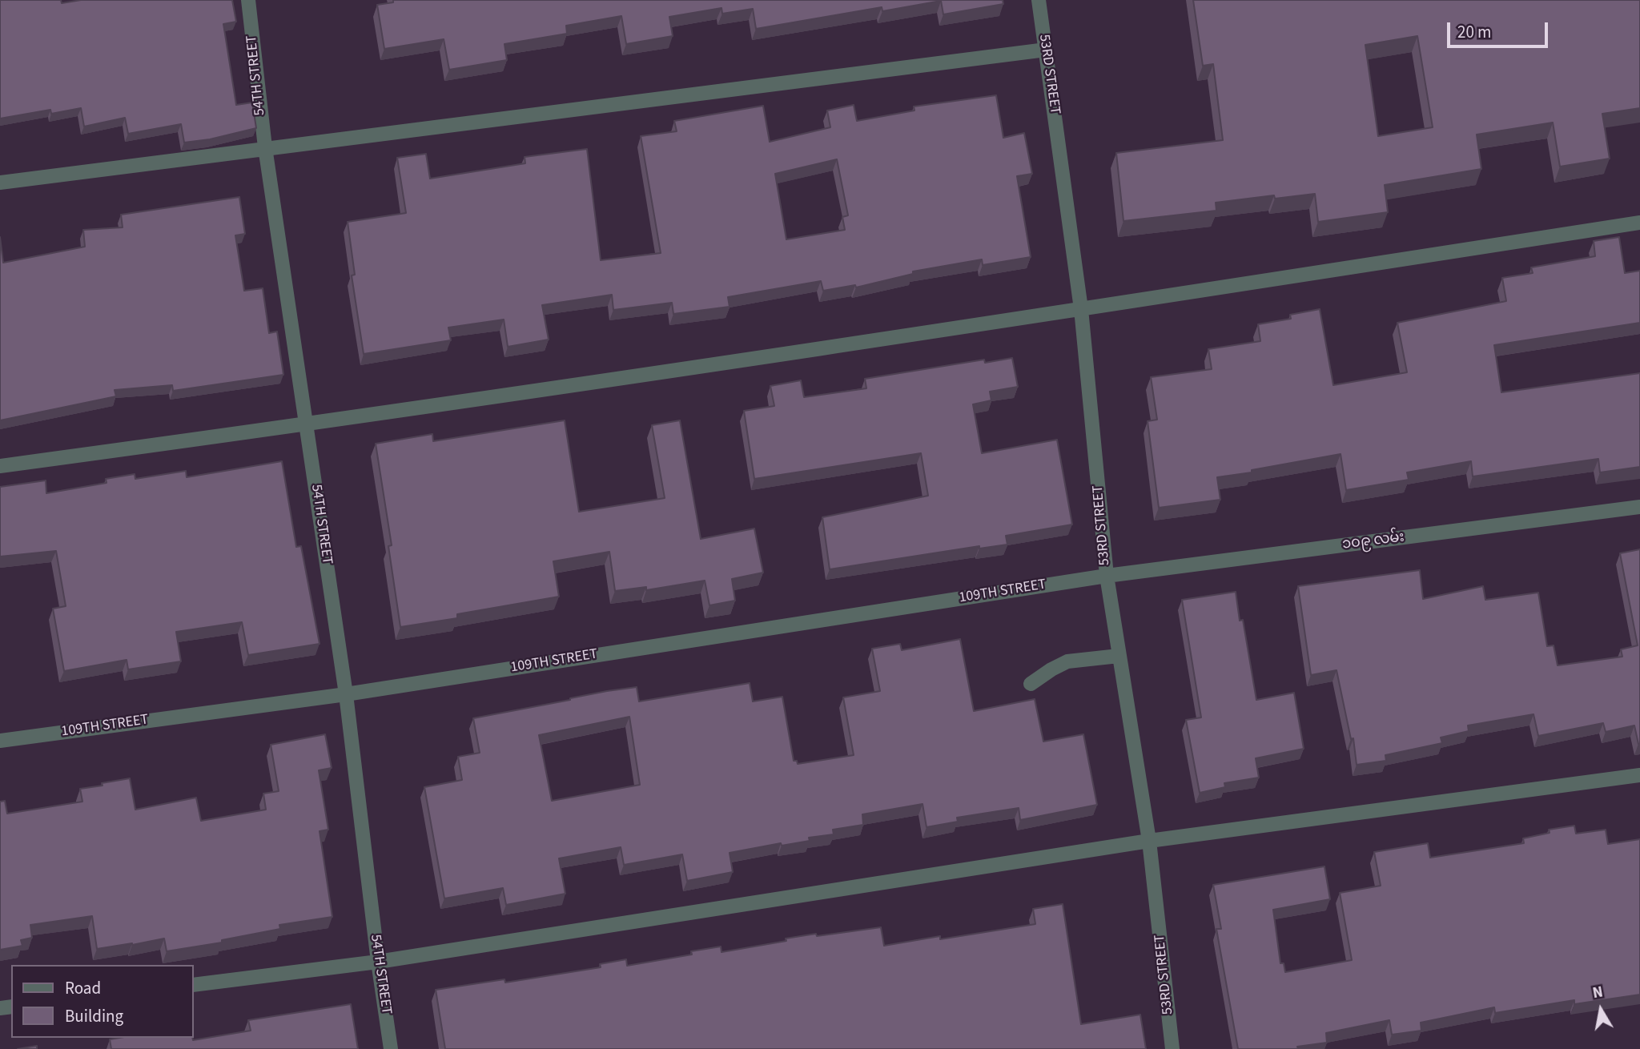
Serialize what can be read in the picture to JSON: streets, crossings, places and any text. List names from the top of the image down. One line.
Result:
{"streets":{"street":["53RD STREET","54TH STREET","၁၀၉ လမ်း","109TH STREET"]},"crossings":[["53RD STREET","၁၀၉ လမ်း"],["53RD STREET","109TH STREET"],["54TH STREET","109TH STREET"],["၁၀၉ လမ်း","109TH STREET"]],"legend":["Road","Building"],"scale_bar":"20 m","north":"top"}
